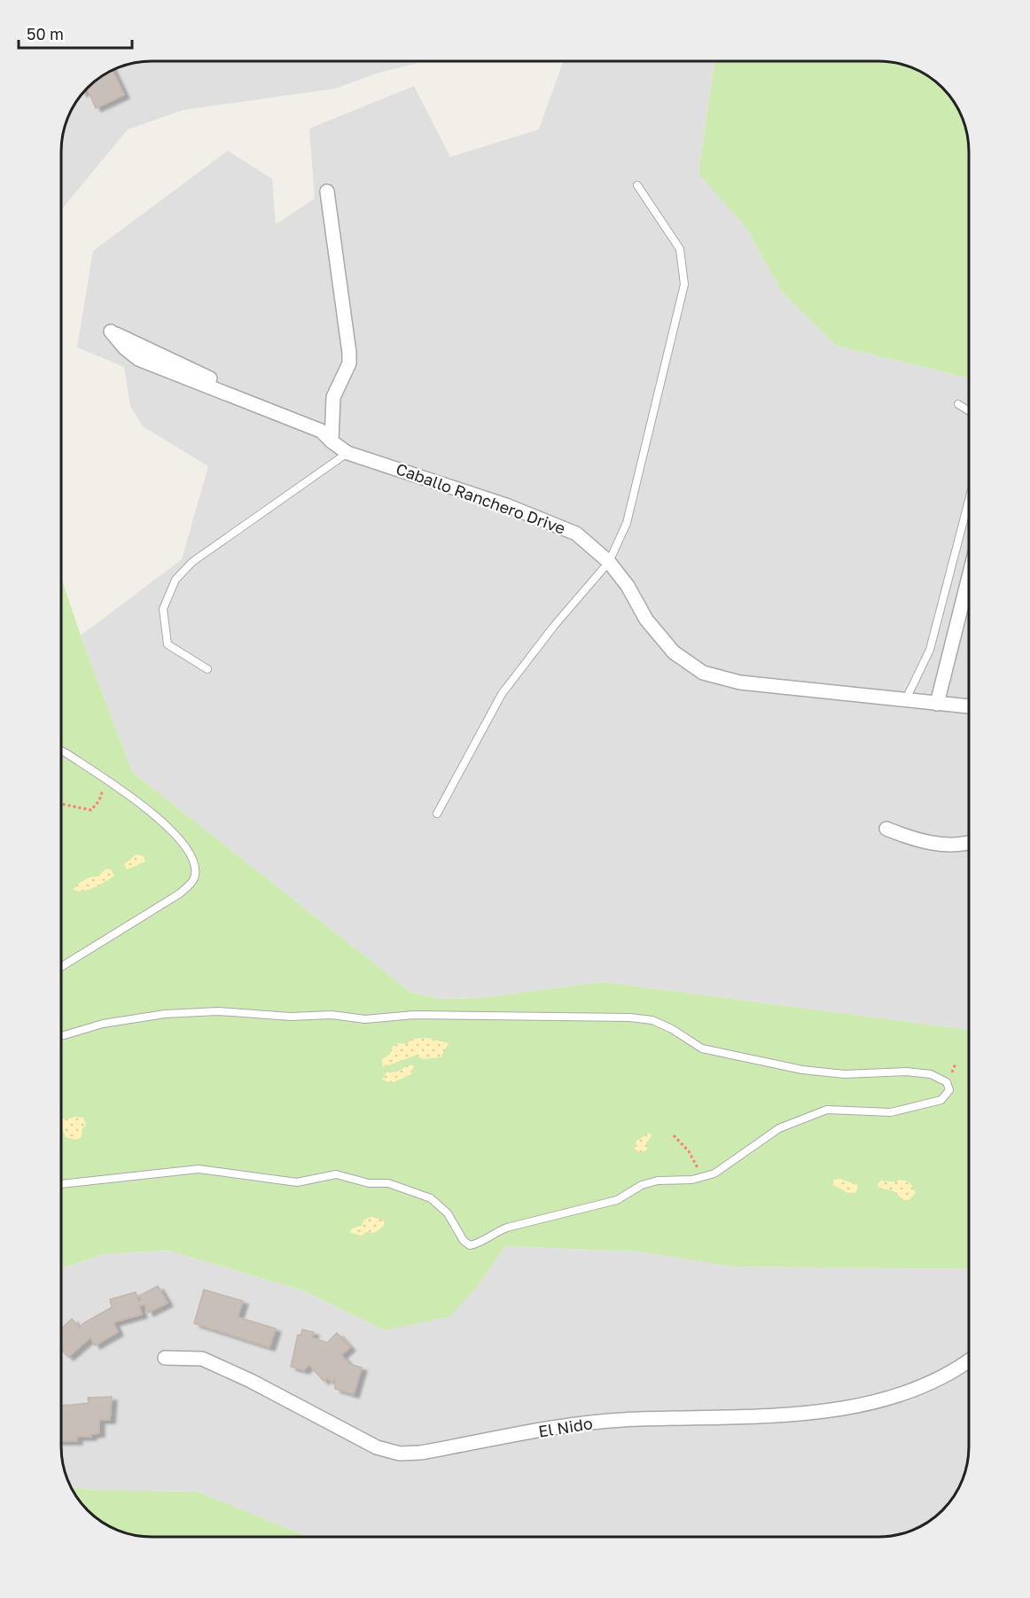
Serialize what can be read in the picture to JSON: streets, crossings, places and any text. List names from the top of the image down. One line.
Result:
{"streets":{"street":["Caballo Ranchero Drive","El Nido"]},"scale_bar":"50 m"}
